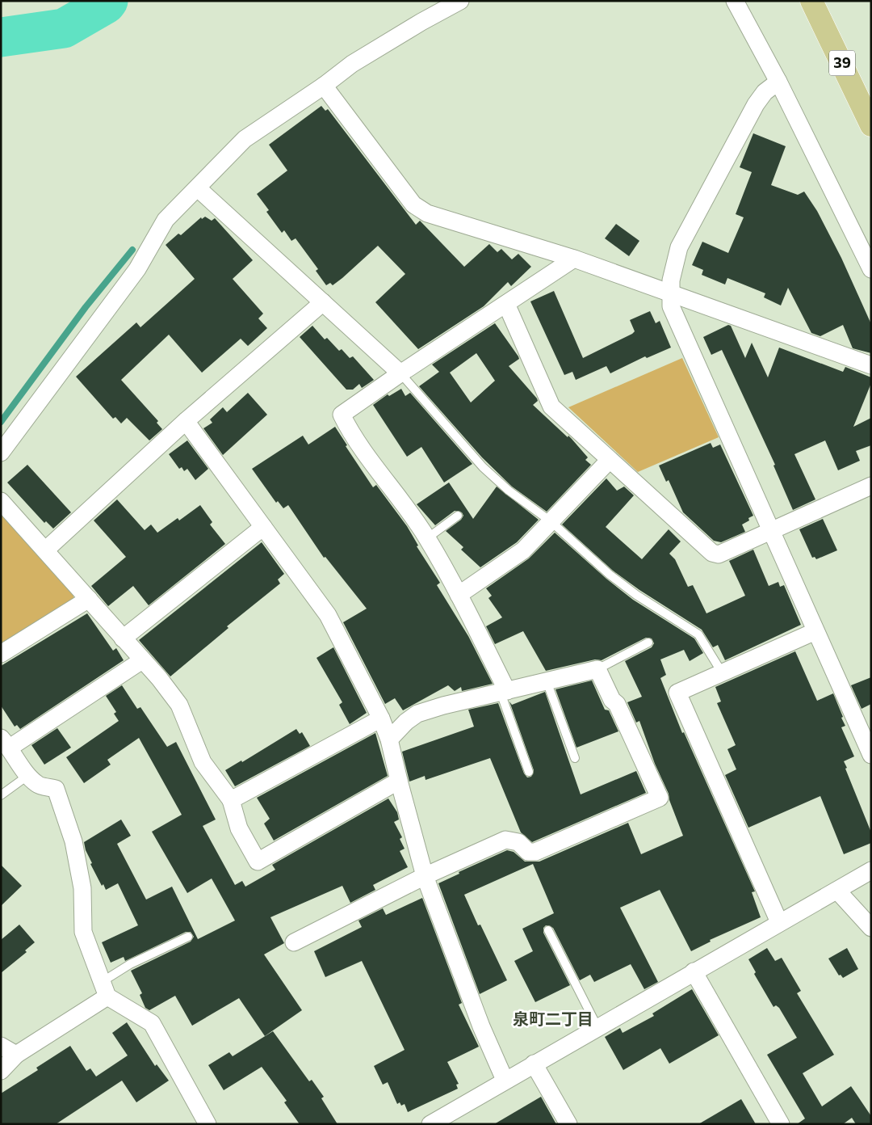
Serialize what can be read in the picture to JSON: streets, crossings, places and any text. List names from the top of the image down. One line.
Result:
{"streets":{"main road":["39"]},"districts":["泉町二丁目"]}
